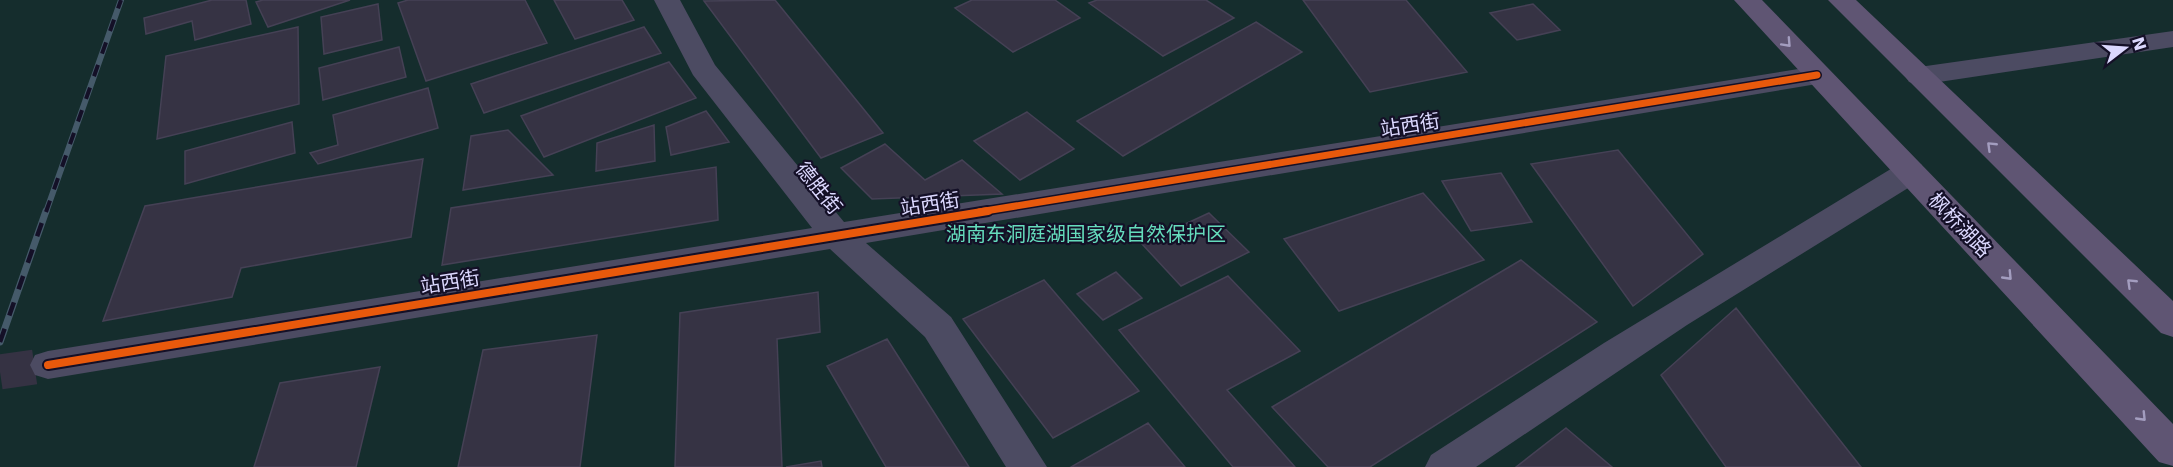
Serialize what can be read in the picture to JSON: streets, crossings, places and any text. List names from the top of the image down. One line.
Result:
{"streets":{"main road":["枫桥湖路"],"street":["站西街","德胜街"]},"crossings":[["站西街","德胜街"],["站西街","枫桥湖路"]],"parks":["湖南东洞庭湖国家级自然保护区"],"north":"right"}
